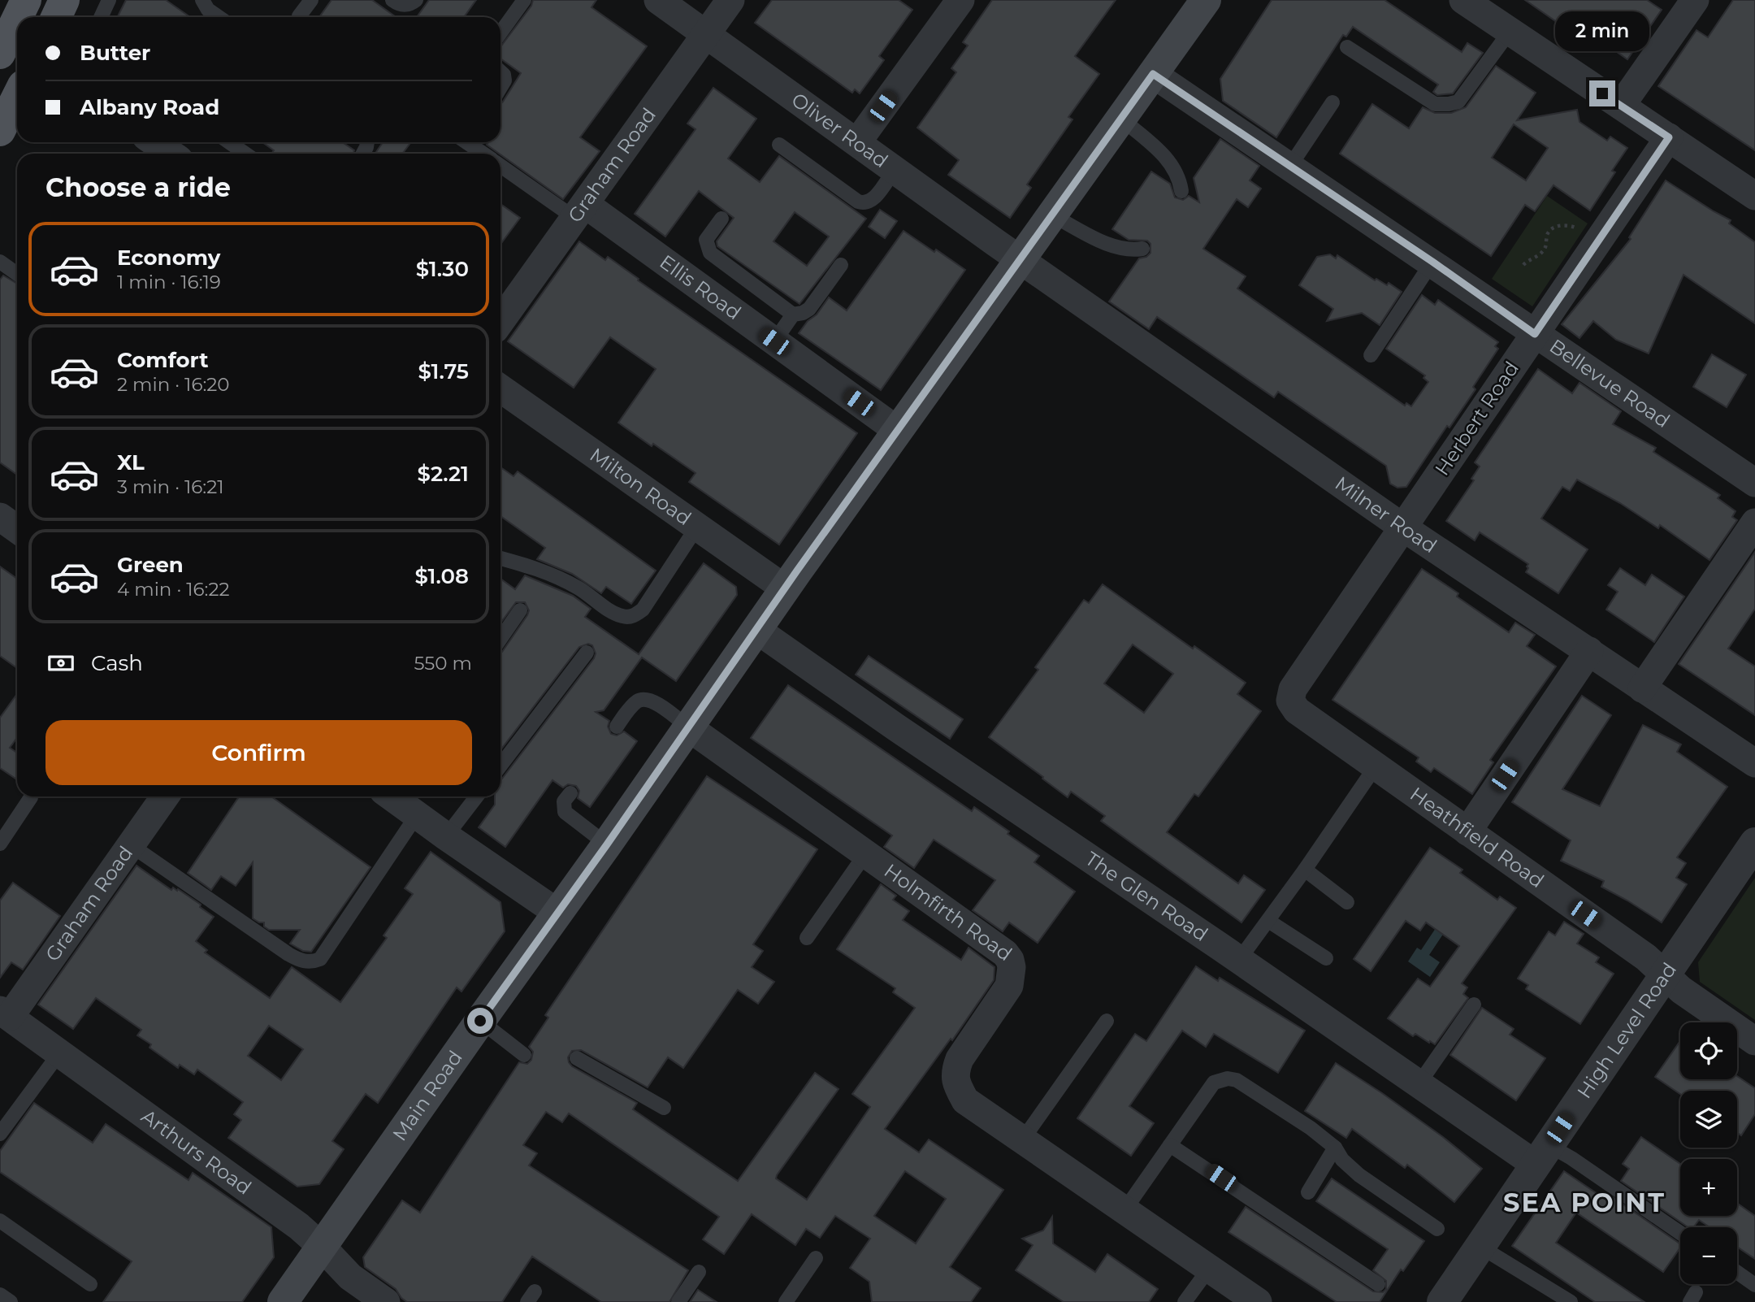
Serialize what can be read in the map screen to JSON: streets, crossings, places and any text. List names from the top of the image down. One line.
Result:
{"streets":{"main road":["Main Road"],"street":["Oliver Road","Graham Road","Ellis Road","Bellevue Road","Herbert Road","Milton Road","Milner Road","Heathfield Road","The Glen Road","Holmfirth Road","High Level Road","Arthurs Road"]},"crossings":[["Oliver Road","Graham Road"],["Oliver Road","Milner Road"],["Oliver Road","Main Road"],["Graham Road","Ellis Road"],["Graham Road","Arthurs Road"],["Ellis Road","Main Road"],["Bellevue Road","Herbert Road"],["Bellevue Road","Main Road"],["Herbert Road","Milner Road"],["Herbert Road","Heathfield Road"],["Milton Road","Main Road"],["Milner Road","Main Road"],["Heathfield Road","High Level Road"],["The Glen Road","High Level Road"],["The Glen Road","Main Road"],["Holmfirth Road","Main Road"],["Main Road","Arthurs Road"]],"districts":["SEA POINT"],"page":{"bubble":"2 min","banner":["Butter","Albany Road"],"heading":"Choose a ride","list":[{"name":"Economy","note":"1 min · 16:19","value":"$1.30"},{"name":"Comfort","note":"2 min · 16:20","value":"$1.75"},{"name":"XL","note":"3 min · 16:21","value":"$2.21"},{"name":"Green","note":"4 min · 16:22","value":"$1.08"}],"pay":["Cash","550 m"],"buttons":"Confirm","map_buttons":["+","−"]}}
